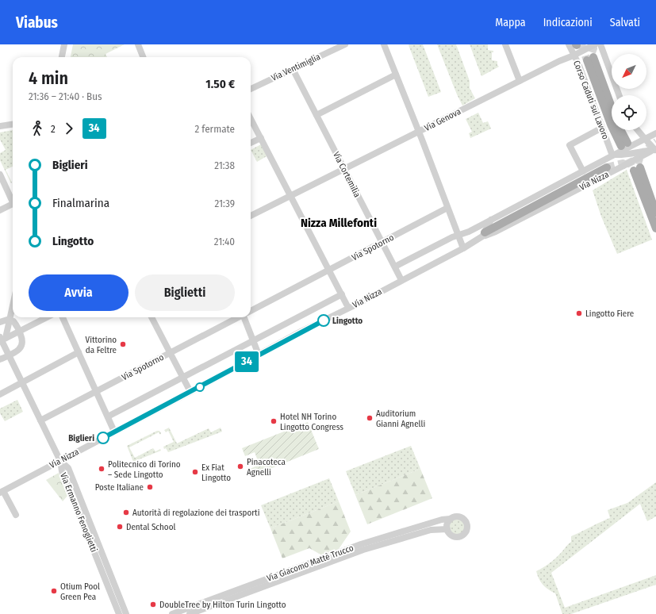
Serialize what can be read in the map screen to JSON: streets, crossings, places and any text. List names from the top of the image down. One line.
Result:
{"streets":{"street":["Via Ventimiglia","Corso Caduti sul Lavoro","Via Genova","Via Cortemilia","Via Nizza","Via Spotorno","Via Ermanno Fenoglietti","Via Giacomo Mattè Trucco"]},"crossings":[["Via Ventimiglia","Via Cortemilia"],["Corso Caduti sul Lavoro","Via Genova"],["Corso Caduti sul Lavoro","Via Nizza"],["Via Genova","Via Cortemilia"],["Via Cortemilia","Via Nizza"],["Via Cortemilia","Via Spotorno"],["Via Nizza","Via Ermanno Fenoglietti"]],"districts":["Nizza Millefonti"],"places":["Lingotto Fiere","Lingotto","Vittorino da Feltre","Auditorium Gianni Agnelli","Hotel NH Torino Lingotto Congress","Biglieri","Pinacoteca Agnelli","Politecnico di Torino – Sede Lingotto","Ex Fiat Lingotto","Poste Italiane","Autorità di regolazione dei trasporti","Dental School","Otium Pool Green Pea","DoubleTree by Hilton Turin Lingotto"],"lines":["bus line 34"],"north":"bottom left","page":{"header":"Viabus","nav":["Mappa","Indicazioni","Salvati"],"on_map":"34","heading":["4 min","21:36 – 21:40 · Bus","1.50 €"],"legs":["2","34","2 fermate"],"list":[{"name":"Biglieri","value":"21:38"},{"name":"Finalmarina","value":"21:39"},{"name":"Lingotto","value":"21:40"}],"buttons":["Avvia","Biglietti"]}}
